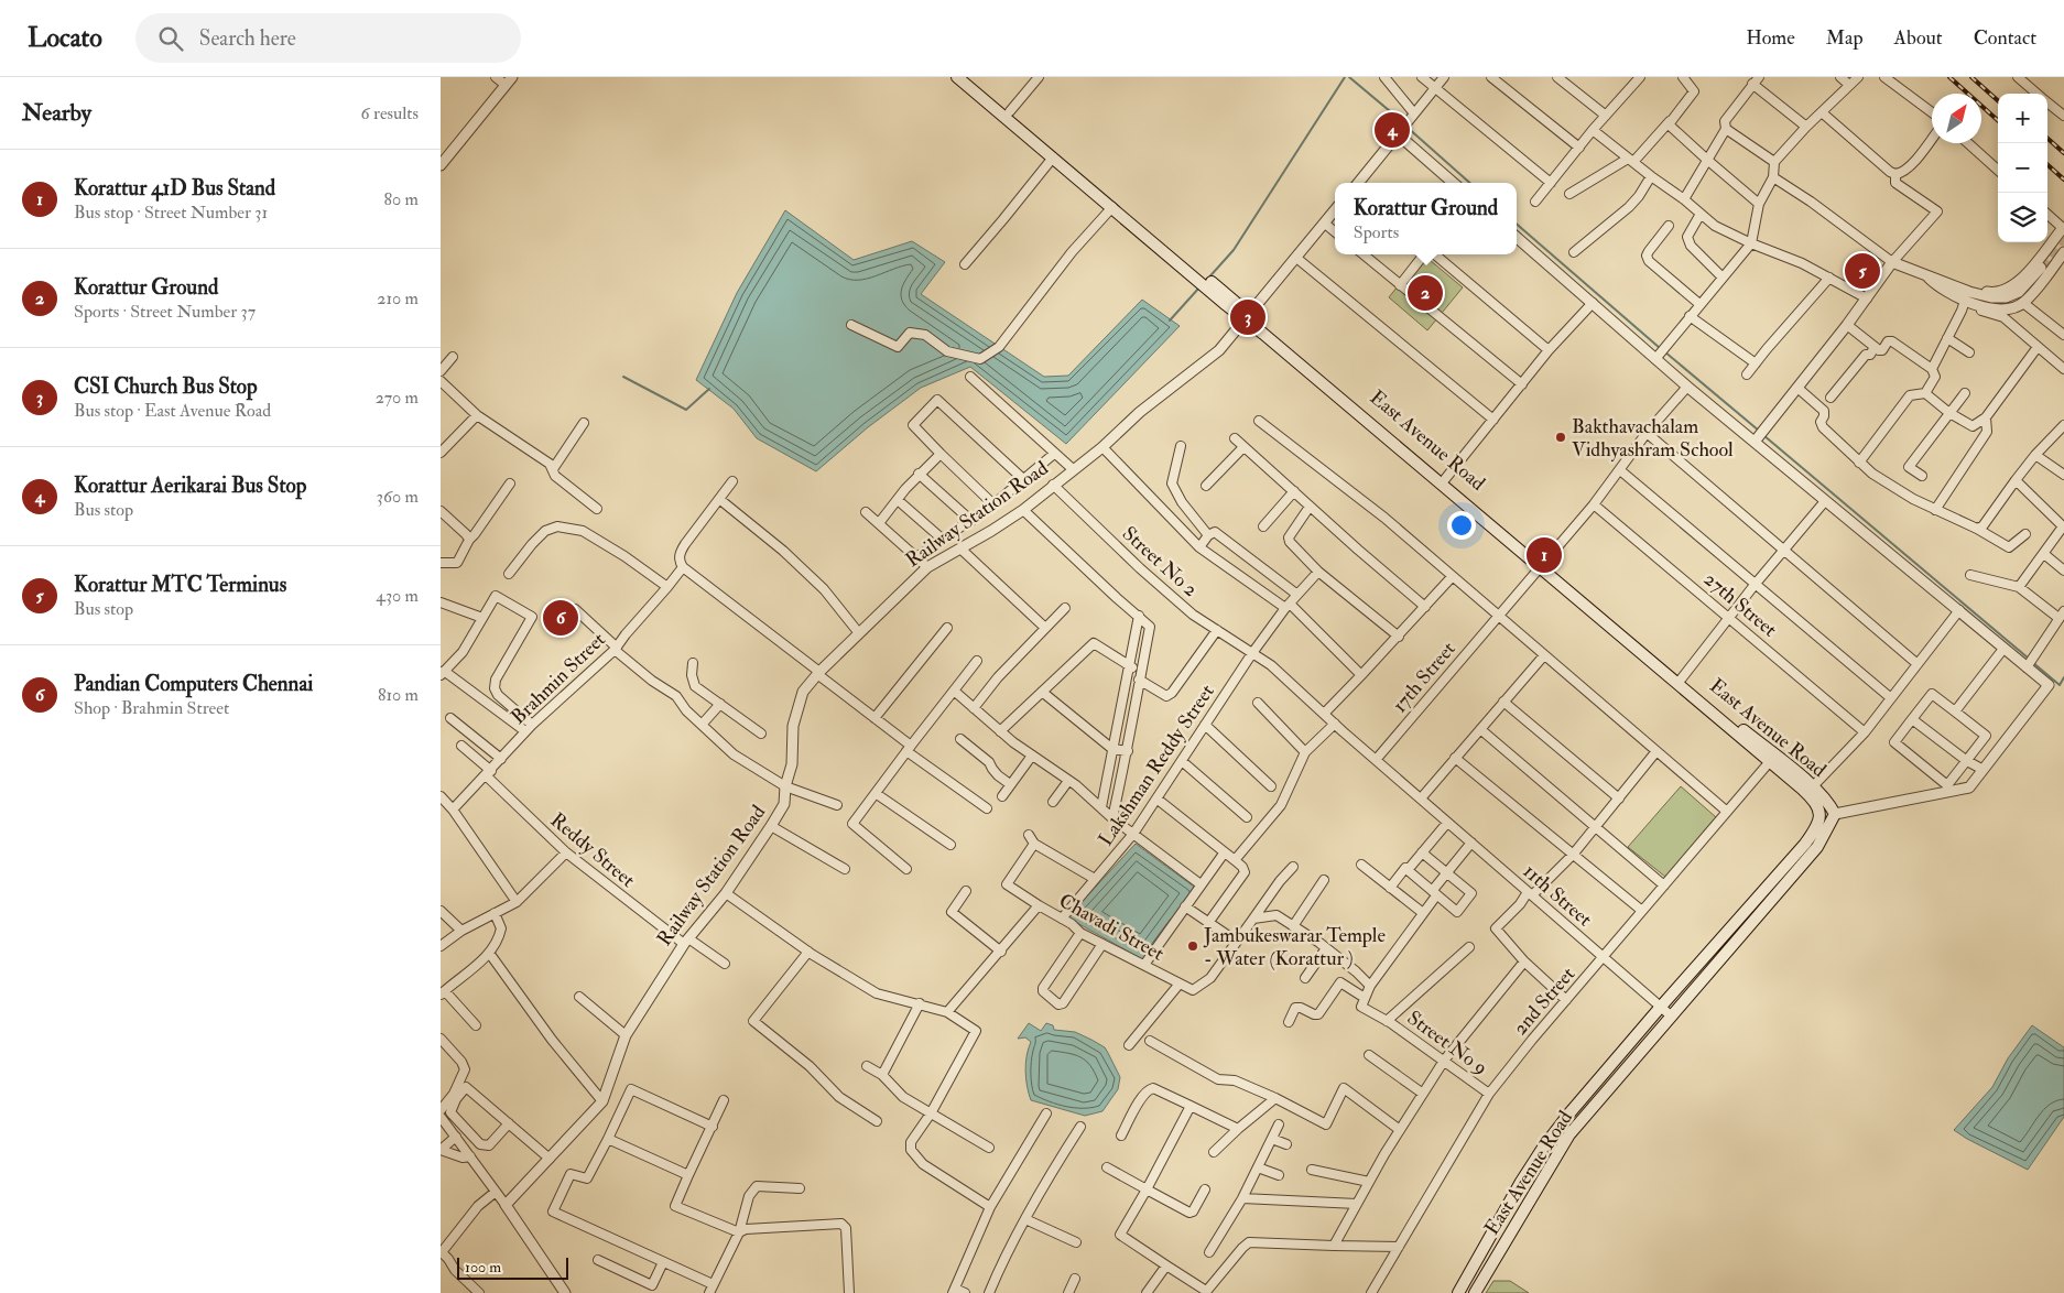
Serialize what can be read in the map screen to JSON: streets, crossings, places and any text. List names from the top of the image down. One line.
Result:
{"streets":{"main road":["East Avenue Road"],"street":["Railway Station Road","Street No 2","27th Street","17th Street","Brahmin Street","Lakshman Reddy Street","Reddy Street","11th Street","Chavadi Street","2nd Street","Street No 9"]},"crossings":[["East Avenue Road","Railway Station Road"],["East Avenue Road","17th Street"],["East Avenue Road","11th Street"],["East Avenue Road","2nd Street"],["Railway Station Road","Street No 2"],["Railway Station Road","Reddy Street"],["Street No 2","Lakshman Reddy Street"],["Street No 2","11th Street"],["27th Street","17th Street"],["17th Street","11th Street"],["Brahmin Street","Reddy Street"],["Lakshman Reddy Street","Chavadi Street"],["11th Street","2nd Street"],["2nd Street","Street No 9"]],"places":["Bakthavachalam Vidhyashram School","Jambukeswarar Temple - Water (Korattur )"],"scale_bar":"100 m","north":"top right","page":{"header":"Locato","search":"Search here","nav":["Home","Map","About","Contact"],"heading":["Nearby","6 results"],"map_buttons":["+","−"],"pins":["4","5","2","3","1","6"],"list":[{"mark":"1","name":"Korattur 41D Bus Stand","note":"Bus stop · Street Number 31","value":"80 m"},{"mark":"2","name":"Korattur Ground","note":"Sports · Street Number 37","value":"210 m"},{"mark":"3","name":"CSI Church Bus Stop","note":"Bus stop · East Avenue Road","value":"270 m"},{"mark":"4","name":"Korattur Aerikarai Bus Stop","note":"Bus stop","value":"360 m"},{"mark":"5","name":"Korattur MTC Terminus","note":"Bus stop","value":"430 m"},{"mark":"6","name":"Pandian Computers Chennai","note":"Shop · Brahmin Street","value":"810 m"}],"popup":["Korattur Ground","Sports"],"scale":"100 m"}}
